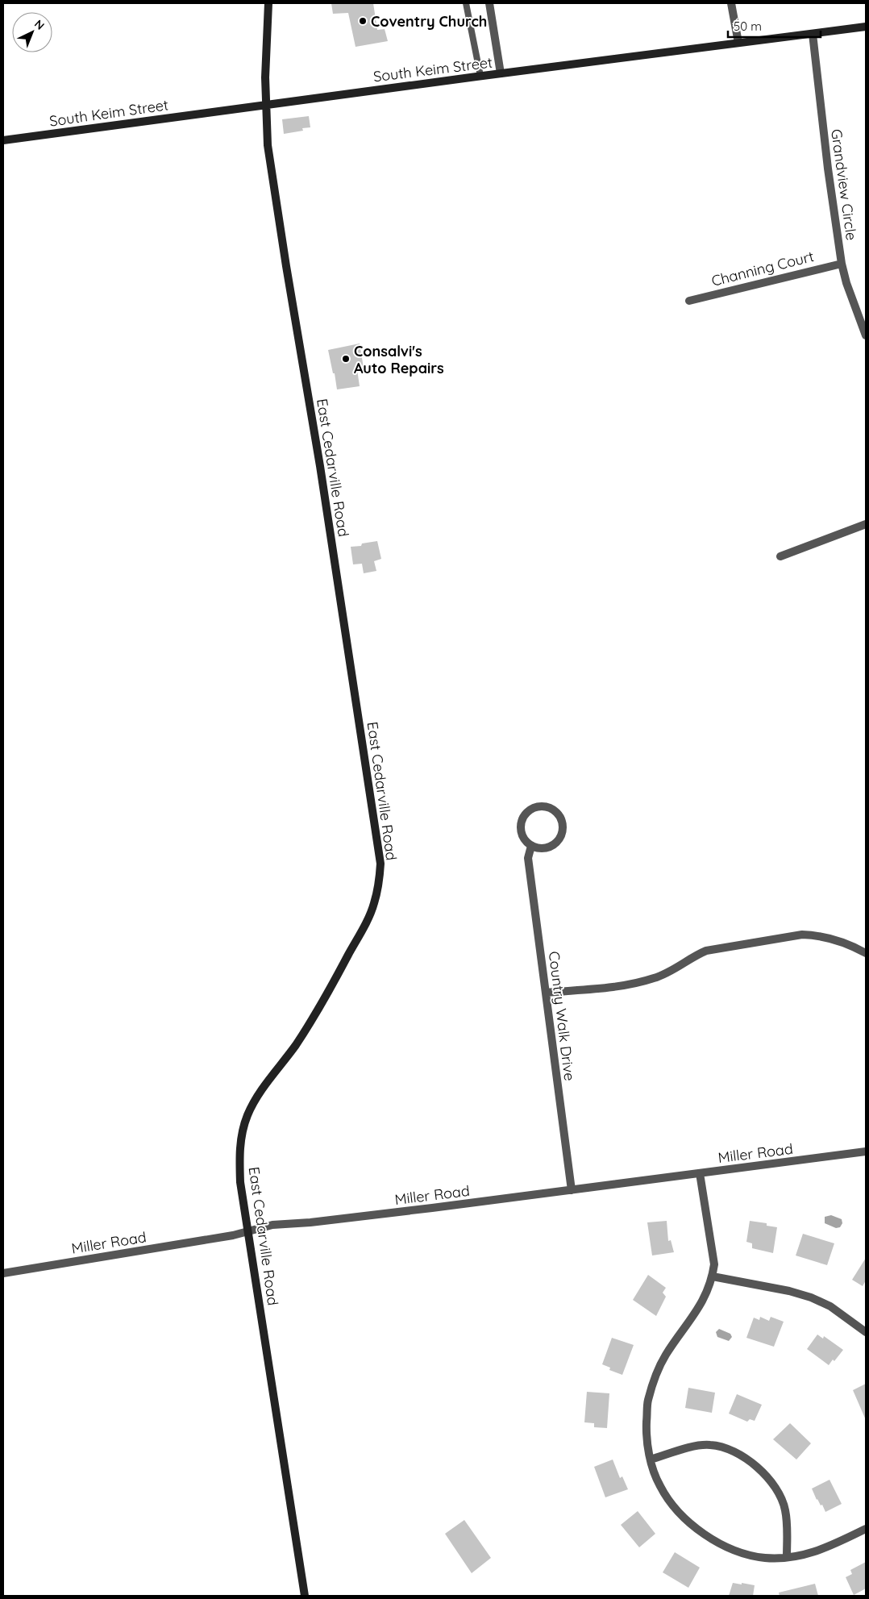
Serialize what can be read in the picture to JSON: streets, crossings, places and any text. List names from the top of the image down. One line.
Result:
{"streets":{"street":["South Keim Street","Grandview Circle","Channing Court","East Cedarville Road","Country Walk Drive","Miller Road"]},"crossings":[["South Keim Street","Grandview Circle"],["South Keim Street","East Cedarville Road"],["Grandview Circle","Channing Court"],["East Cedarville Road","Miller Road"],["Country Walk Drive","Miller Road"]],"places":["Coventry Church","Consalvi's Auto Repairs"],"scale_bar":"50 m","north":"top right"}
